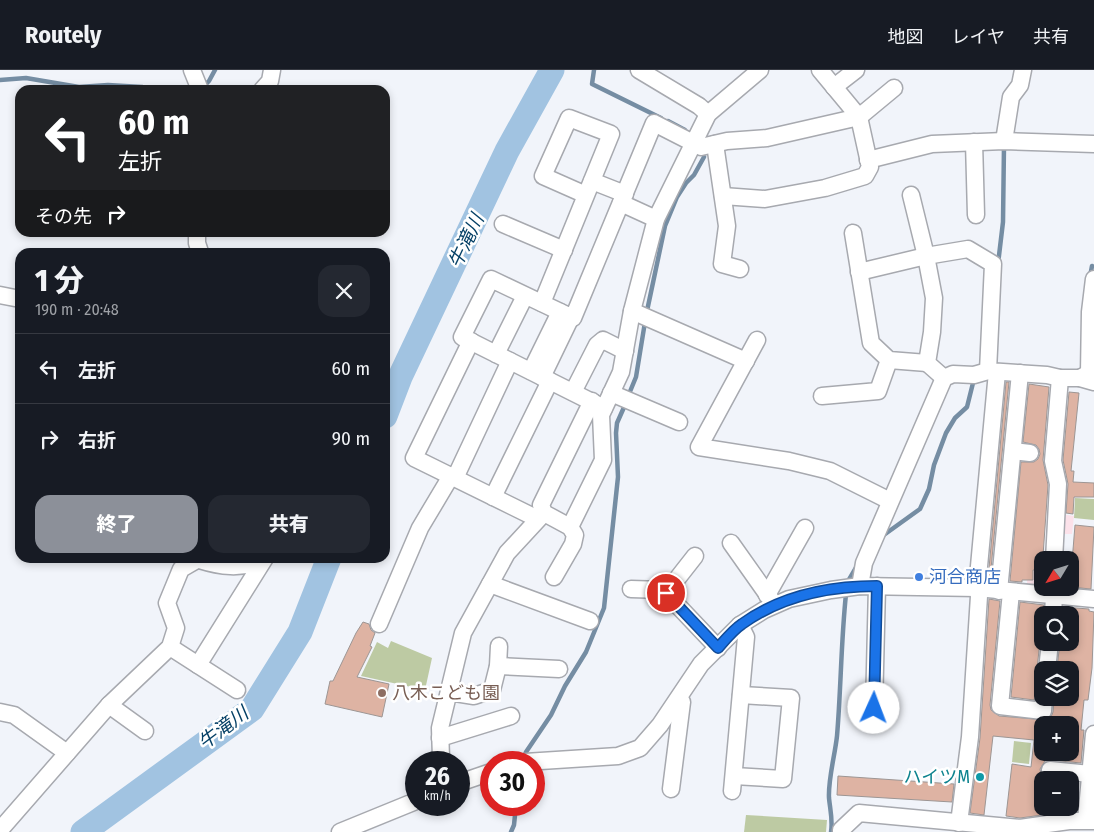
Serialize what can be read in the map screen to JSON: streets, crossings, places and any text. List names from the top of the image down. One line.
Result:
{"water":["牛滝川"],"places":["河合商店","八木こども園","ハイツM"],"north":"bottom left","page":{"header":"Routely","nav":["地図","レイヤ","共有"],"turn":["60 m","左折"],"then":"その先","heading":["1 分","190 m · 20:48"],"list":[{"name":"左折","value":"60 m"},{"name":"右折","value":"90 m"}],"buttons":["終了","共有"],"map_buttons":["+","−"],"speed":"26 km/h","limit":"30"}}
